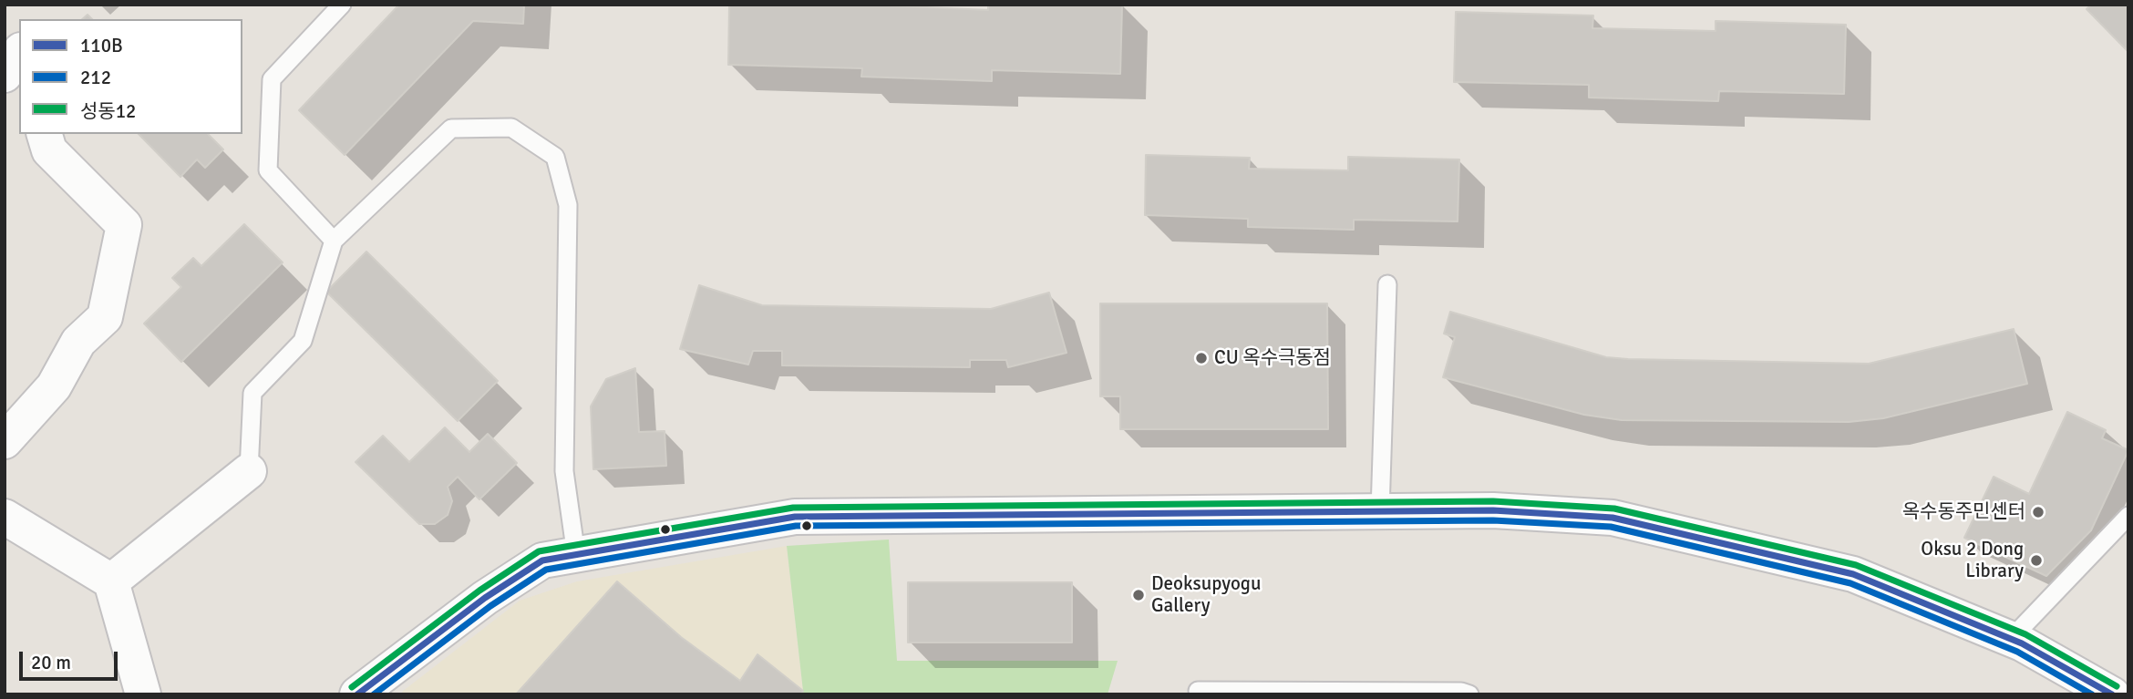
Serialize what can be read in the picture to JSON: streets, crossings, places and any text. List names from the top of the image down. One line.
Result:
{"places":["CU 옥수극동점","옥수동주민센터","Oksu 2 Dong Library","Deoksupyogu Gallery"],"lines":["transit line 성동12","transit line 110B","transit line 212"],"legend":["110B","212","성동12"],"scale_bar":"20 m"}
